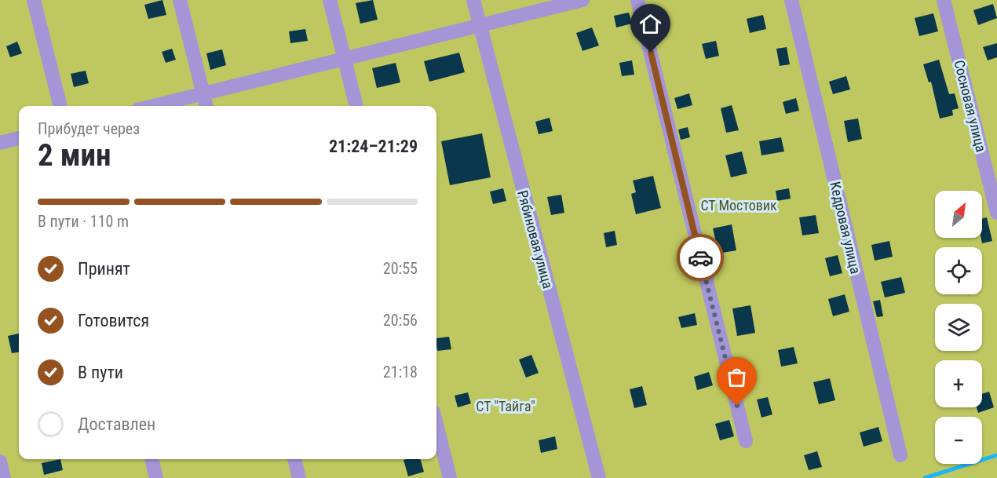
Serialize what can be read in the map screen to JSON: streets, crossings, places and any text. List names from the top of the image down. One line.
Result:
{"streets":{"street":["Сосновая улица","Кедровая улица","Рябиновая улица"]},"parks":["СТ Мостовик","СТ \"Тайга\""],"north":"top right","page":{"heading":["2 мин","Прибудет через","21:24–21:29"],"bar":"В пути · 110 m","map_buttons":["+","−"],"list":[["Принят","20:55"],["Готовится","20:56"],["В пути","21:18"],"Доставлен"]}}
